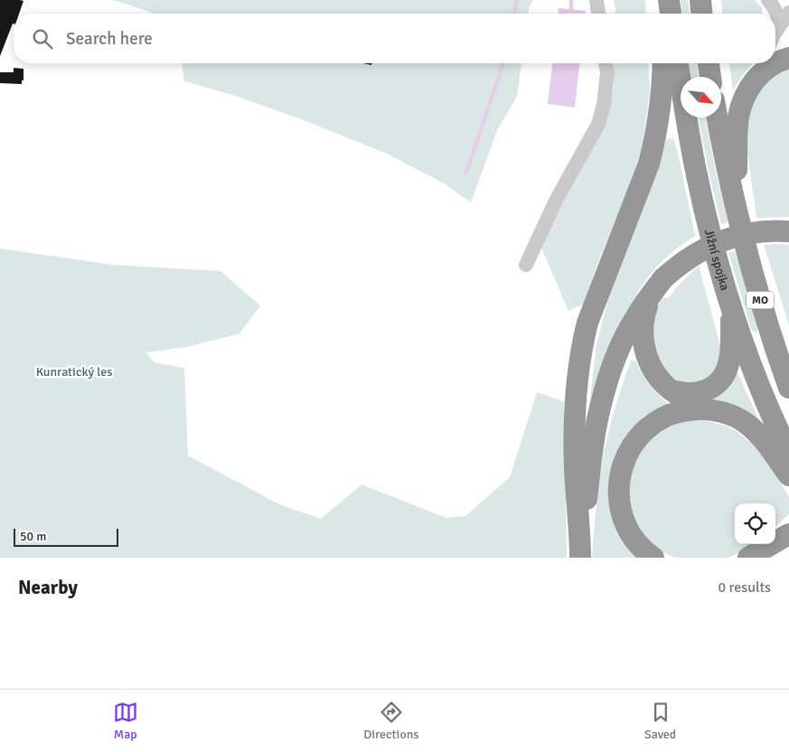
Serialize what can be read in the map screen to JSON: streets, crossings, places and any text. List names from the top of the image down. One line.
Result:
{"streets":{"highway":["Jižní spojka","MO"]},"parks":["Kunratický les"],"scale_bar":"50 m","north":"bottom right","page":{"search":"Search here","scale":"50 m","heading":["Nearby","0 results"],"nav":["Map","Directions","Saved"]}}
